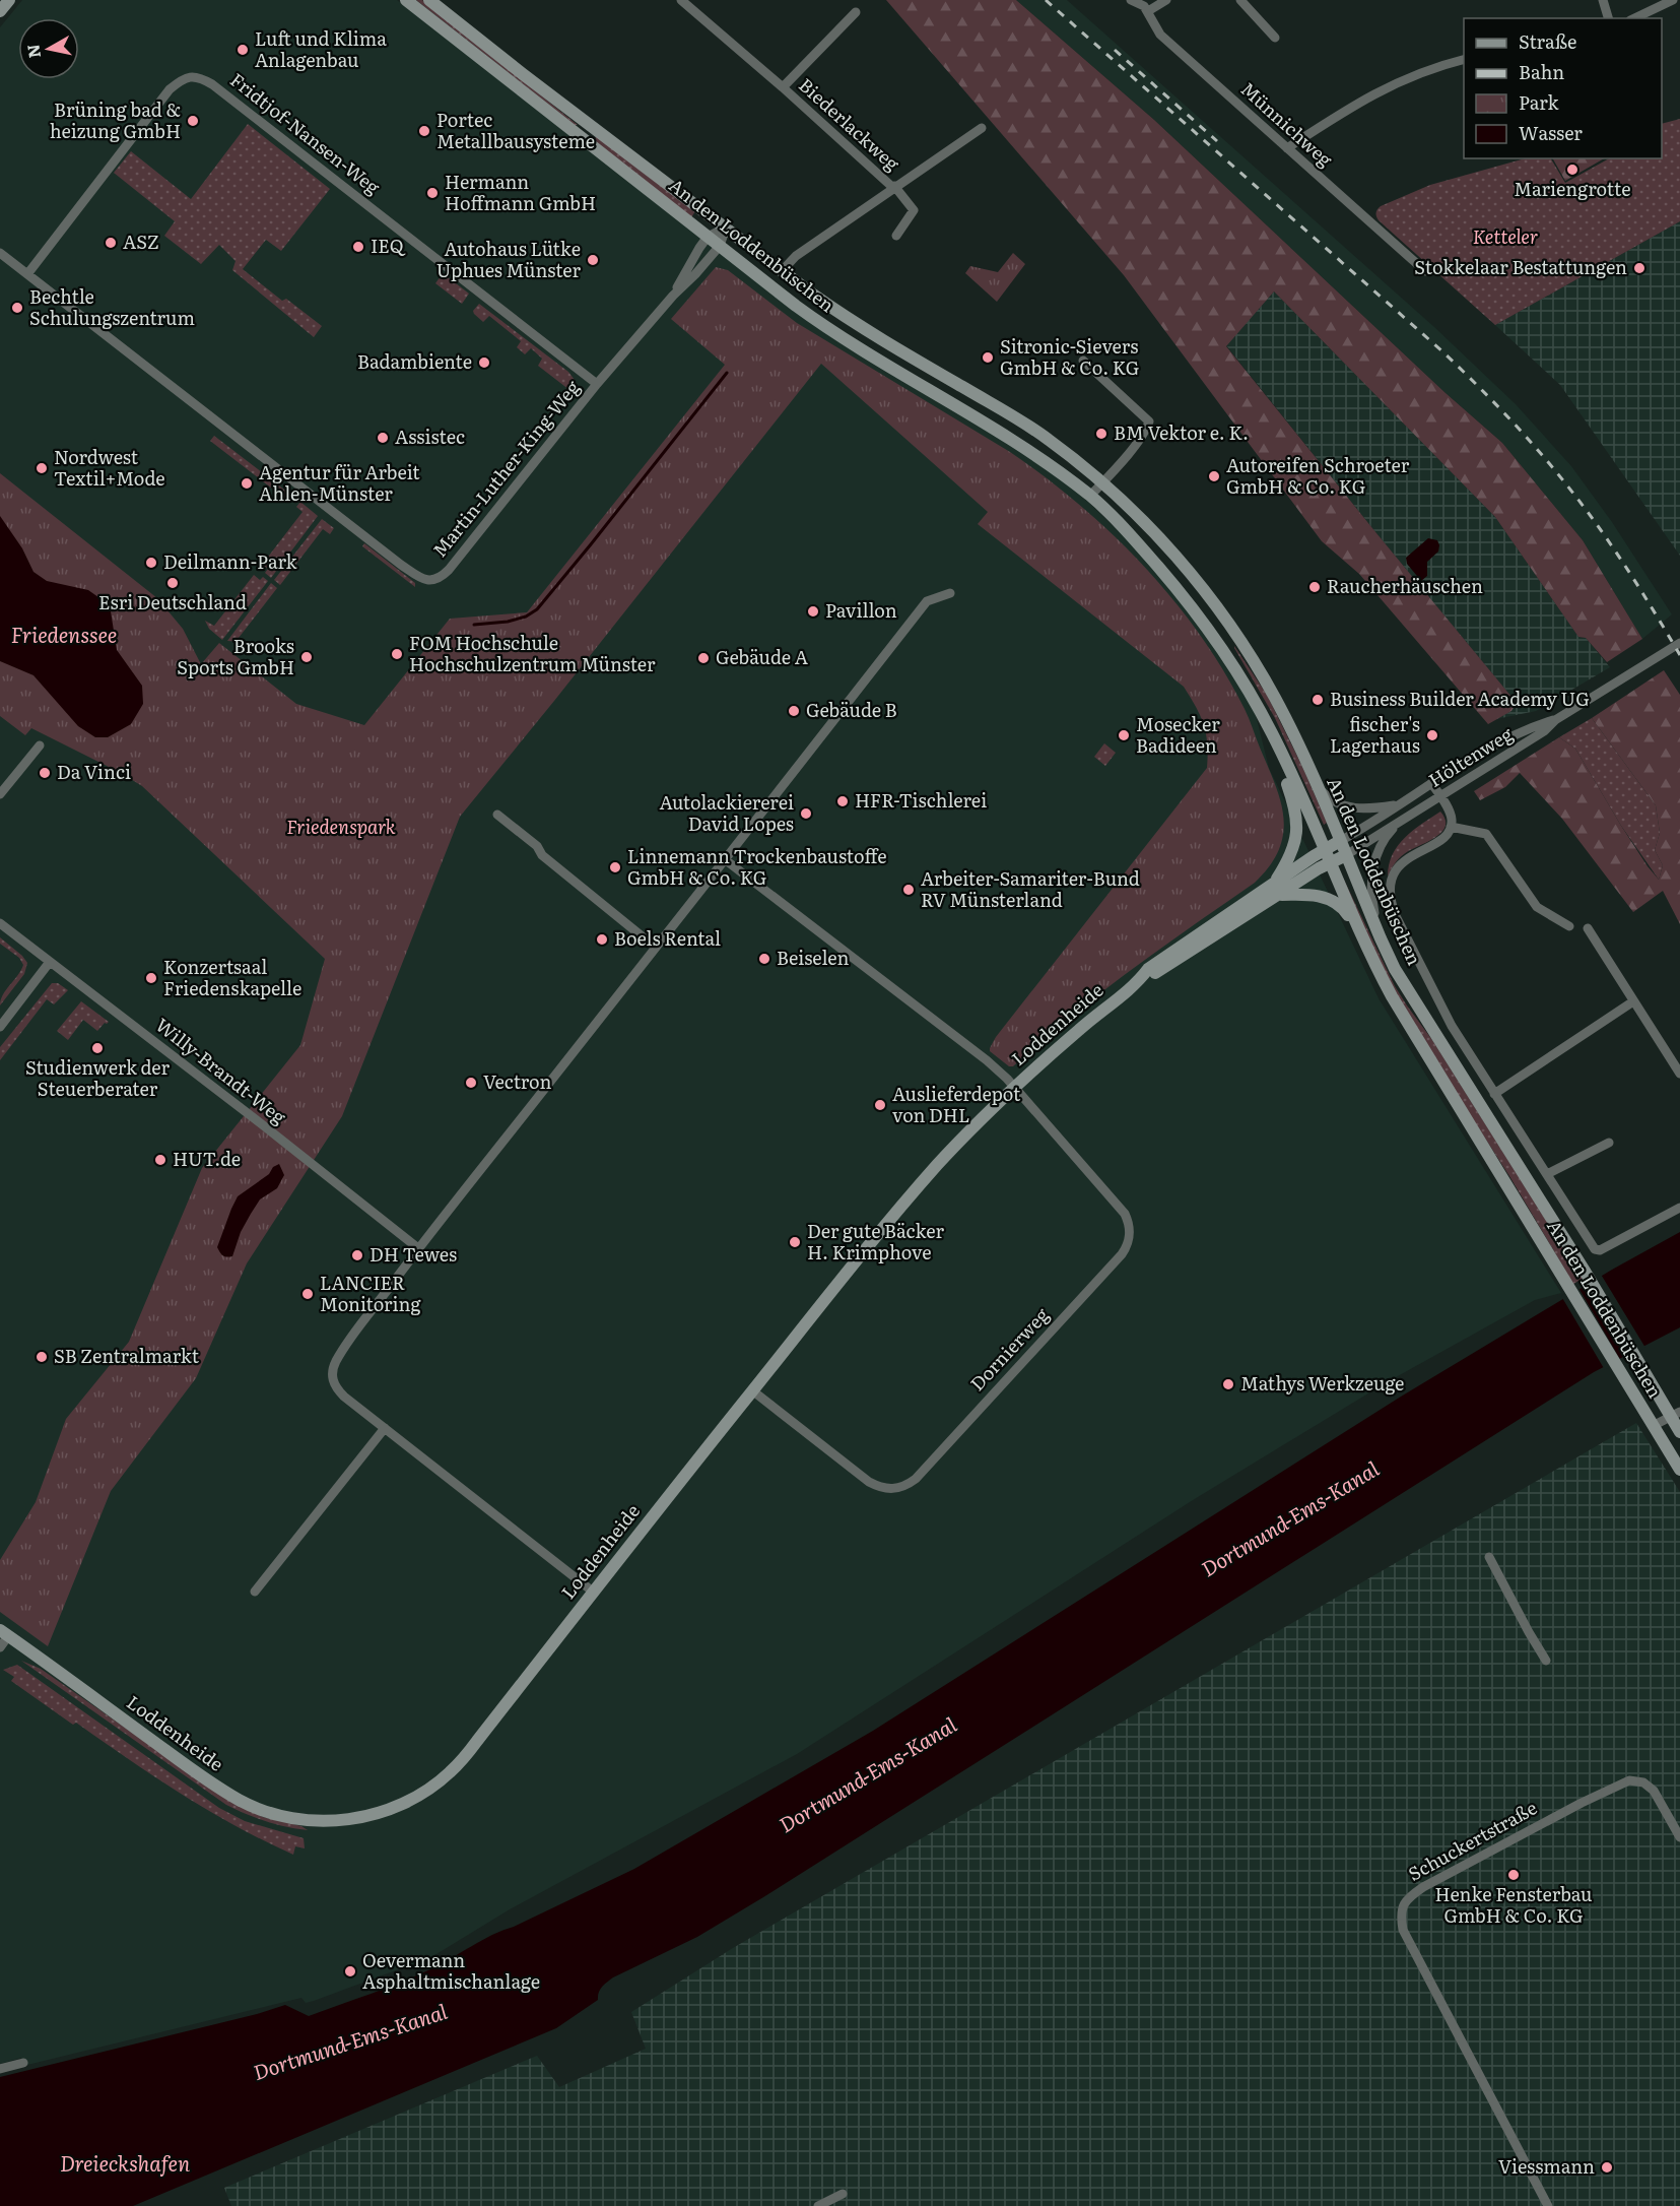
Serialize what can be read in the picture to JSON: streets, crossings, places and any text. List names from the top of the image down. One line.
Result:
{"streets":{"main road":["An den Loddenbüschen","Loddenheide"],"street":["Biederlackweg","Münnichweg","Fridtjof-Nansen-Weg","Martin-Luther-King-Weg","Höltenweg","Willy-Brandt-Weg","Dornierweg","Schuckertstraße"]},"crossings":[["Biederlackweg","An den Loddenbüschen"],["Fridtjof-Nansen-Weg","Martin-Luther-King-Weg"],["An den Loddenbüschen","Martin-Luther-King-Weg"],["An den Loddenbüschen","Höltenweg"],["An den Loddenbüschen","Loddenheide"],["Höltenweg","Loddenheide"],["Loddenheide","Dornierweg"]],"water":["Friedenssee","Dortmund-Ems-Kanal","Dreieckshafen"],"parks":["Ketteler","Friedenspark"],"places":["Luft und Klima Anlagenbau","Brüning bad & heizung GmbH","Portec Metallbausysteme","Mariengrotte","Hermann Hoffmann GmbH","ASZ","IEQ","Autohaus Lütke Uphues Münster","Stokkelaar Bestattungen","Bechtle Schulungszentrum","Sitronic-Sievers GmbH & Co. KG","Badambiente","BM Vektor e. K.","Assistec","Nordwest Textil+Mode","Autoreifen Schroeter GmbH & Co. KG","Agentur für Arbeit Ahlen-Münster","Deilmann-Park","Esri Deutschland","Raucherhäuschen","Pavillon","FOM Hochschule Hochschulzentrum Münster","Brooks Sports GmbH","Gebäude A","Business Builder Academy UG","Gebäude B","Mosecker Badideen","fischer's Lagerhaus","Da Vinci","HFR-Tischlerei","Autolackiererei David Lopes","Linnemann Trockenbaustoffe GmbH & Co. KG","Arbeiter-Samariter-Bund RV Münsterland","Boels Rental","Beiselen","Konzertsaal Friedenskapelle","Studienwerk der Steuerberater","Vectron","Auslieferdepot von DHL","HUT.de","Der gute Bäcker H. Krimphove","DH Tewes","LANCIER Monitoring","SB Zentralmarkt","Mathys Werkzeuge","Henke Fensterbau GmbH & Co. KG","Oevermann Asphaltmischanlage","Viessmann"],"legend":["Straße","Bahn","Park","Wasser"],"north":"left"}
